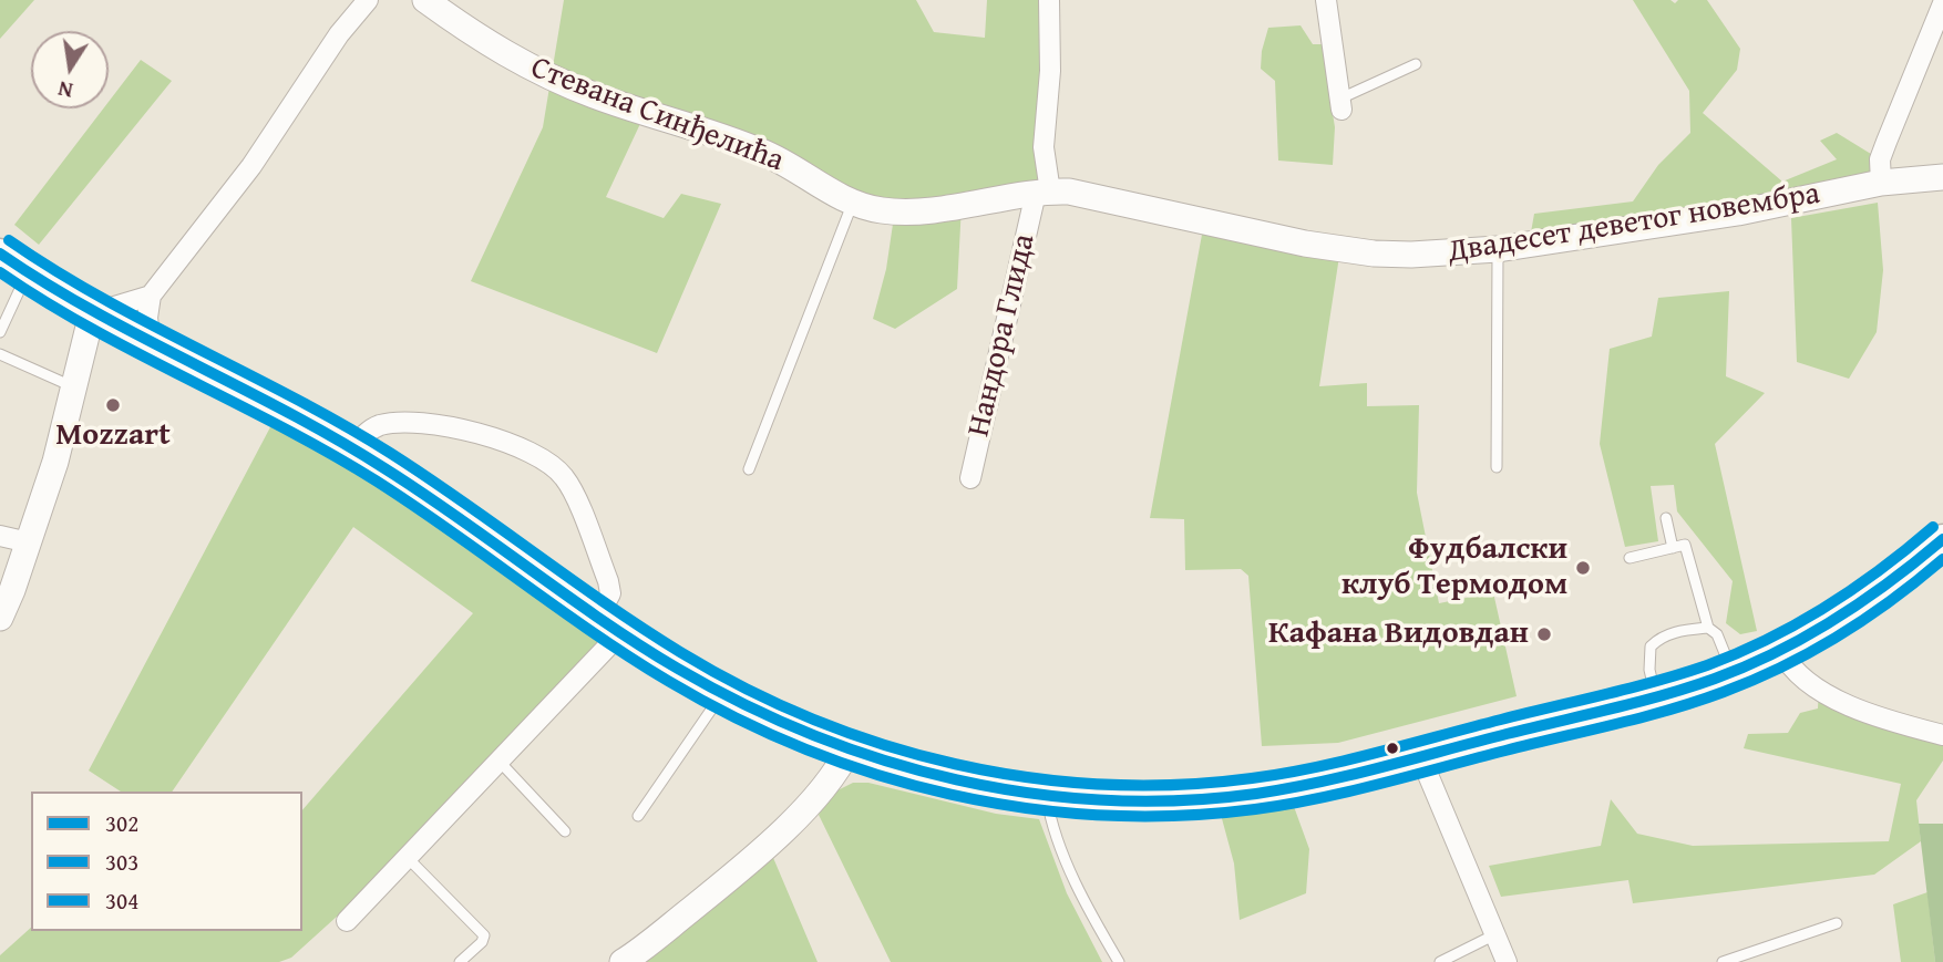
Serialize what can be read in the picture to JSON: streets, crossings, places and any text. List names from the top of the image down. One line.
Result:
{"streets":{"street":["Стевана Синђелића","Двадесет деветог новембра","Нандора Глида"]},"crossings":[["Стевана Синђелића","Двадесет деветог новембра"],["Стевана Синђелића","Нандора Глида"],["Двадесет деветог новембра","Нандора Глида"]],"places":["Mozzart","Фудбалски клуб Термодом","Кафана Видовдан"],"lines":["transit line 304","transit line 302","transit line 303"],"legend":["302","303","304"],"north":"bottom"}
